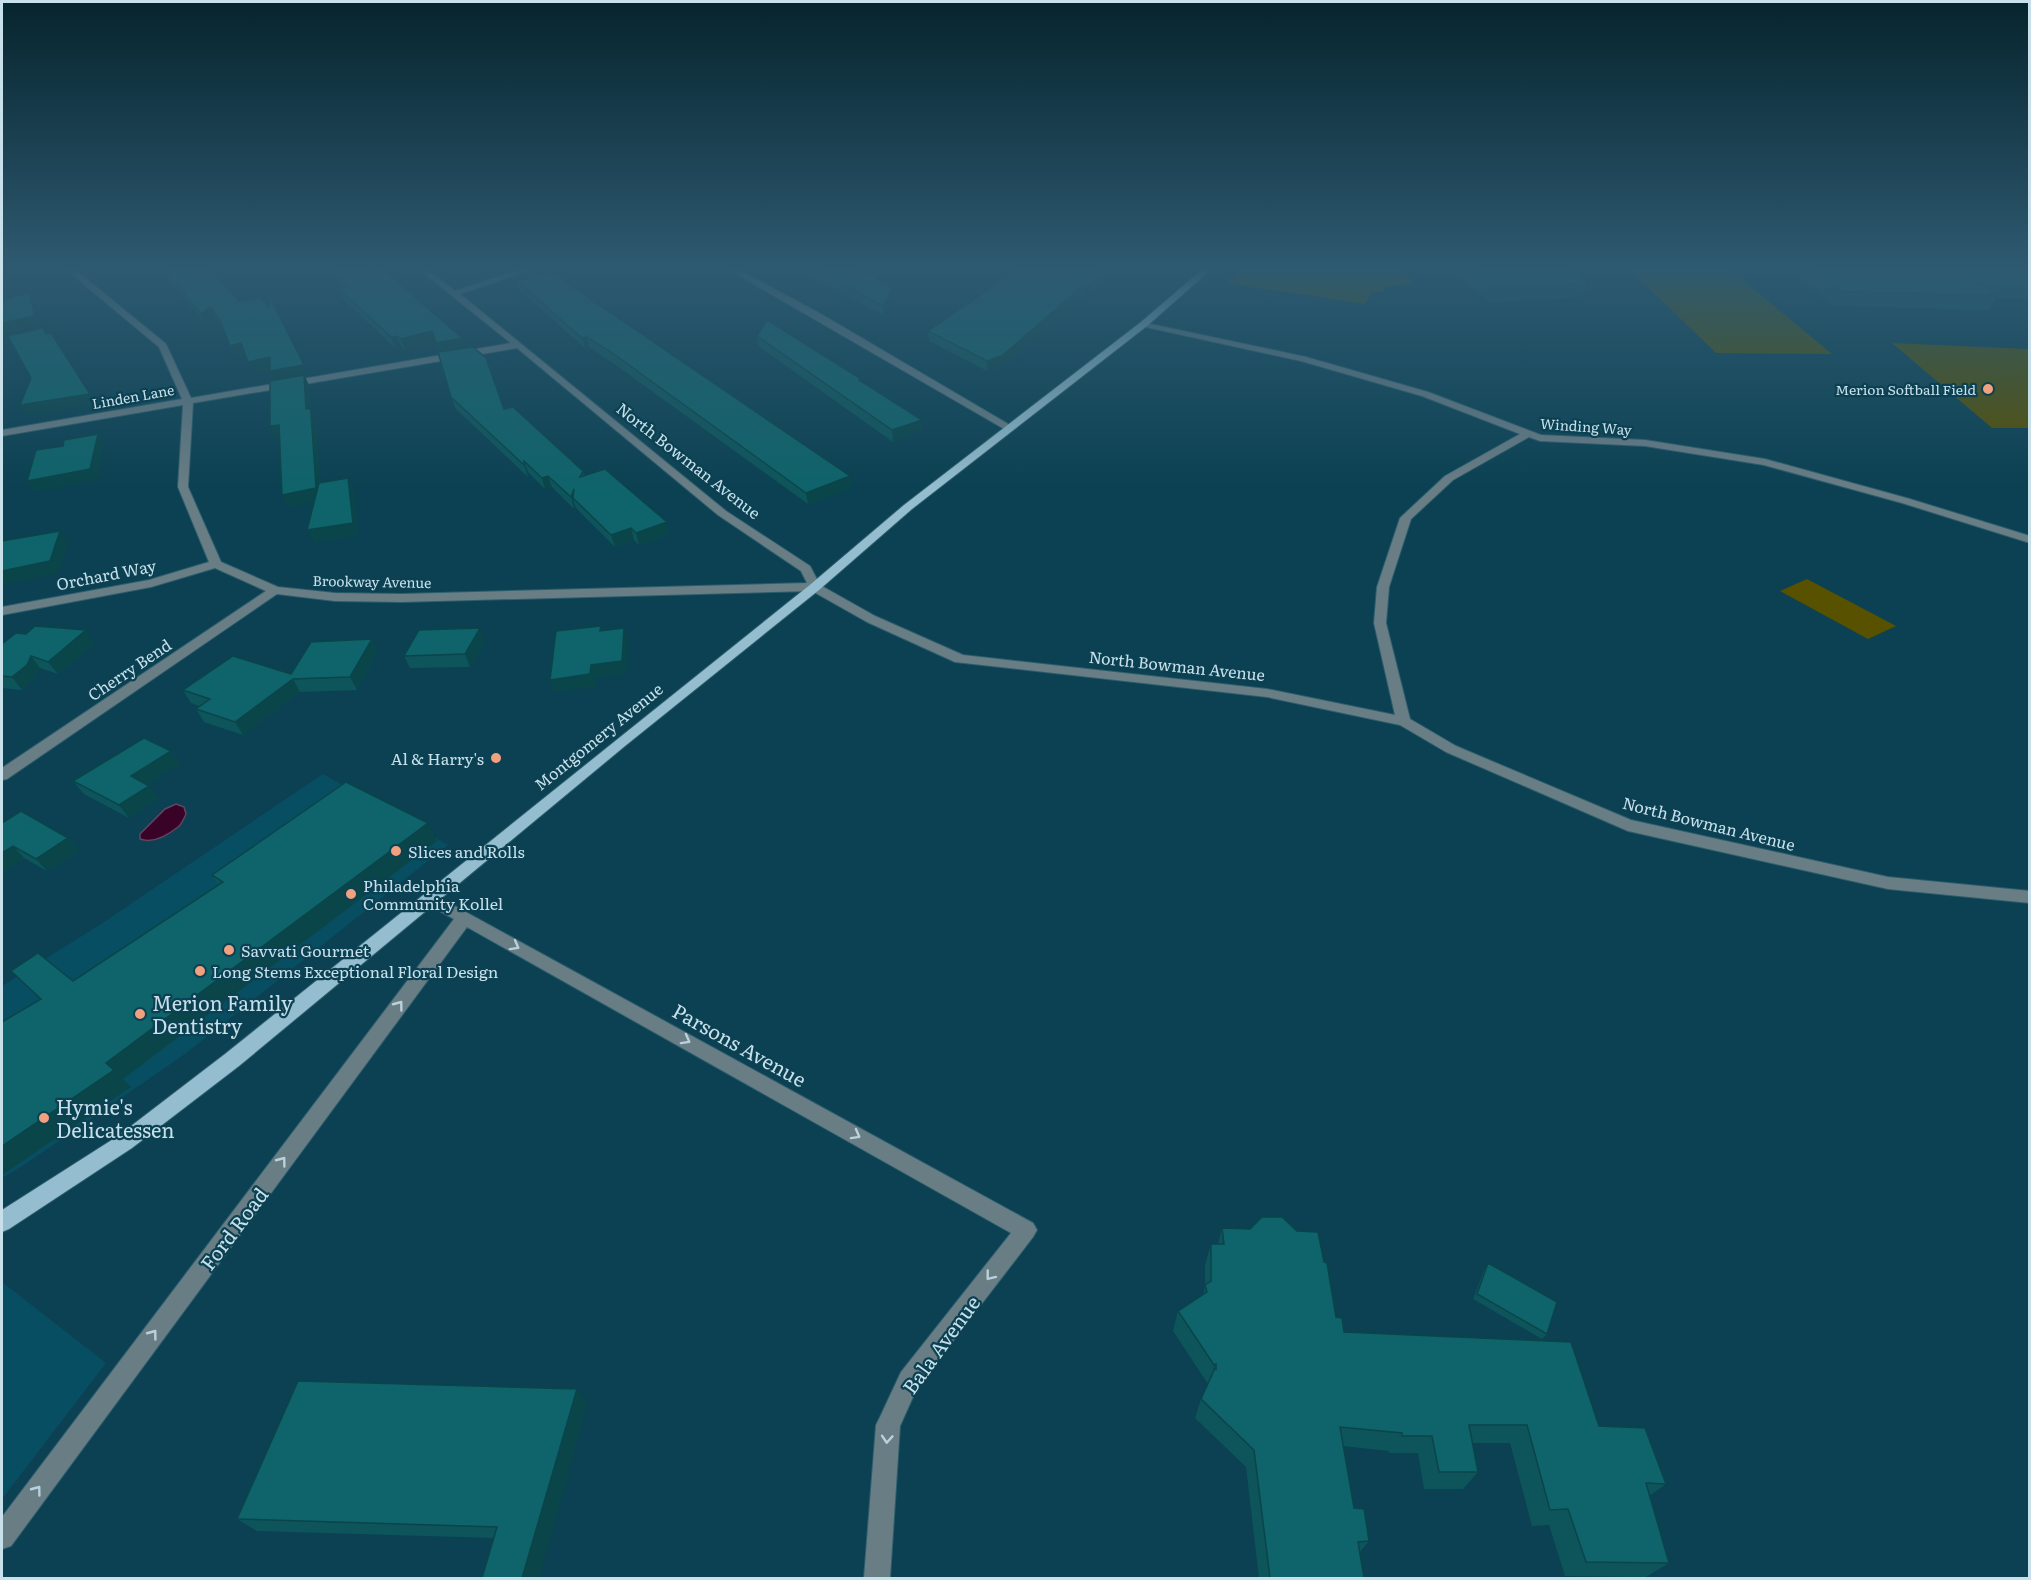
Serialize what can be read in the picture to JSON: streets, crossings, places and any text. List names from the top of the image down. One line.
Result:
{"streets":{"main road":["Montgomery Avenue"],"street":["Linden Lane","Winding Way","North Bowman Avenue","Orchard Way","Brookway Avenue","Cherry Bend","Parsons Avenue","Ford Road","Bala Avenue"]},"crossings":[["Linden Lane","North Bowman Avenue"],["North Bowman Avenue","Brookway Avenue"],["North Bowman Avenue","Montgomery Avenue"],["Orchard Way","Brookway Avenue"],["Brookway Avenue","Cherry Bend"],["Brookway Avenue","Montgomery Avenue"],["Montgomery Avenue","Parsons Avenue"],["Parsons Avenue","Ford Road"],["Parsons Avenue","Bala Avenue"]],"one_way":["Parsons Avenue","Ford Road","Bala Avenue"],"places":["Merion Softball Field","Al & Harry's","Slices and Rolls","Philadelphia Community Kollel","Savvati Gourmet","Long Stems Exceptional Floral Design","Merion Family Dentistry","Hymie's Delicatessen"]}
